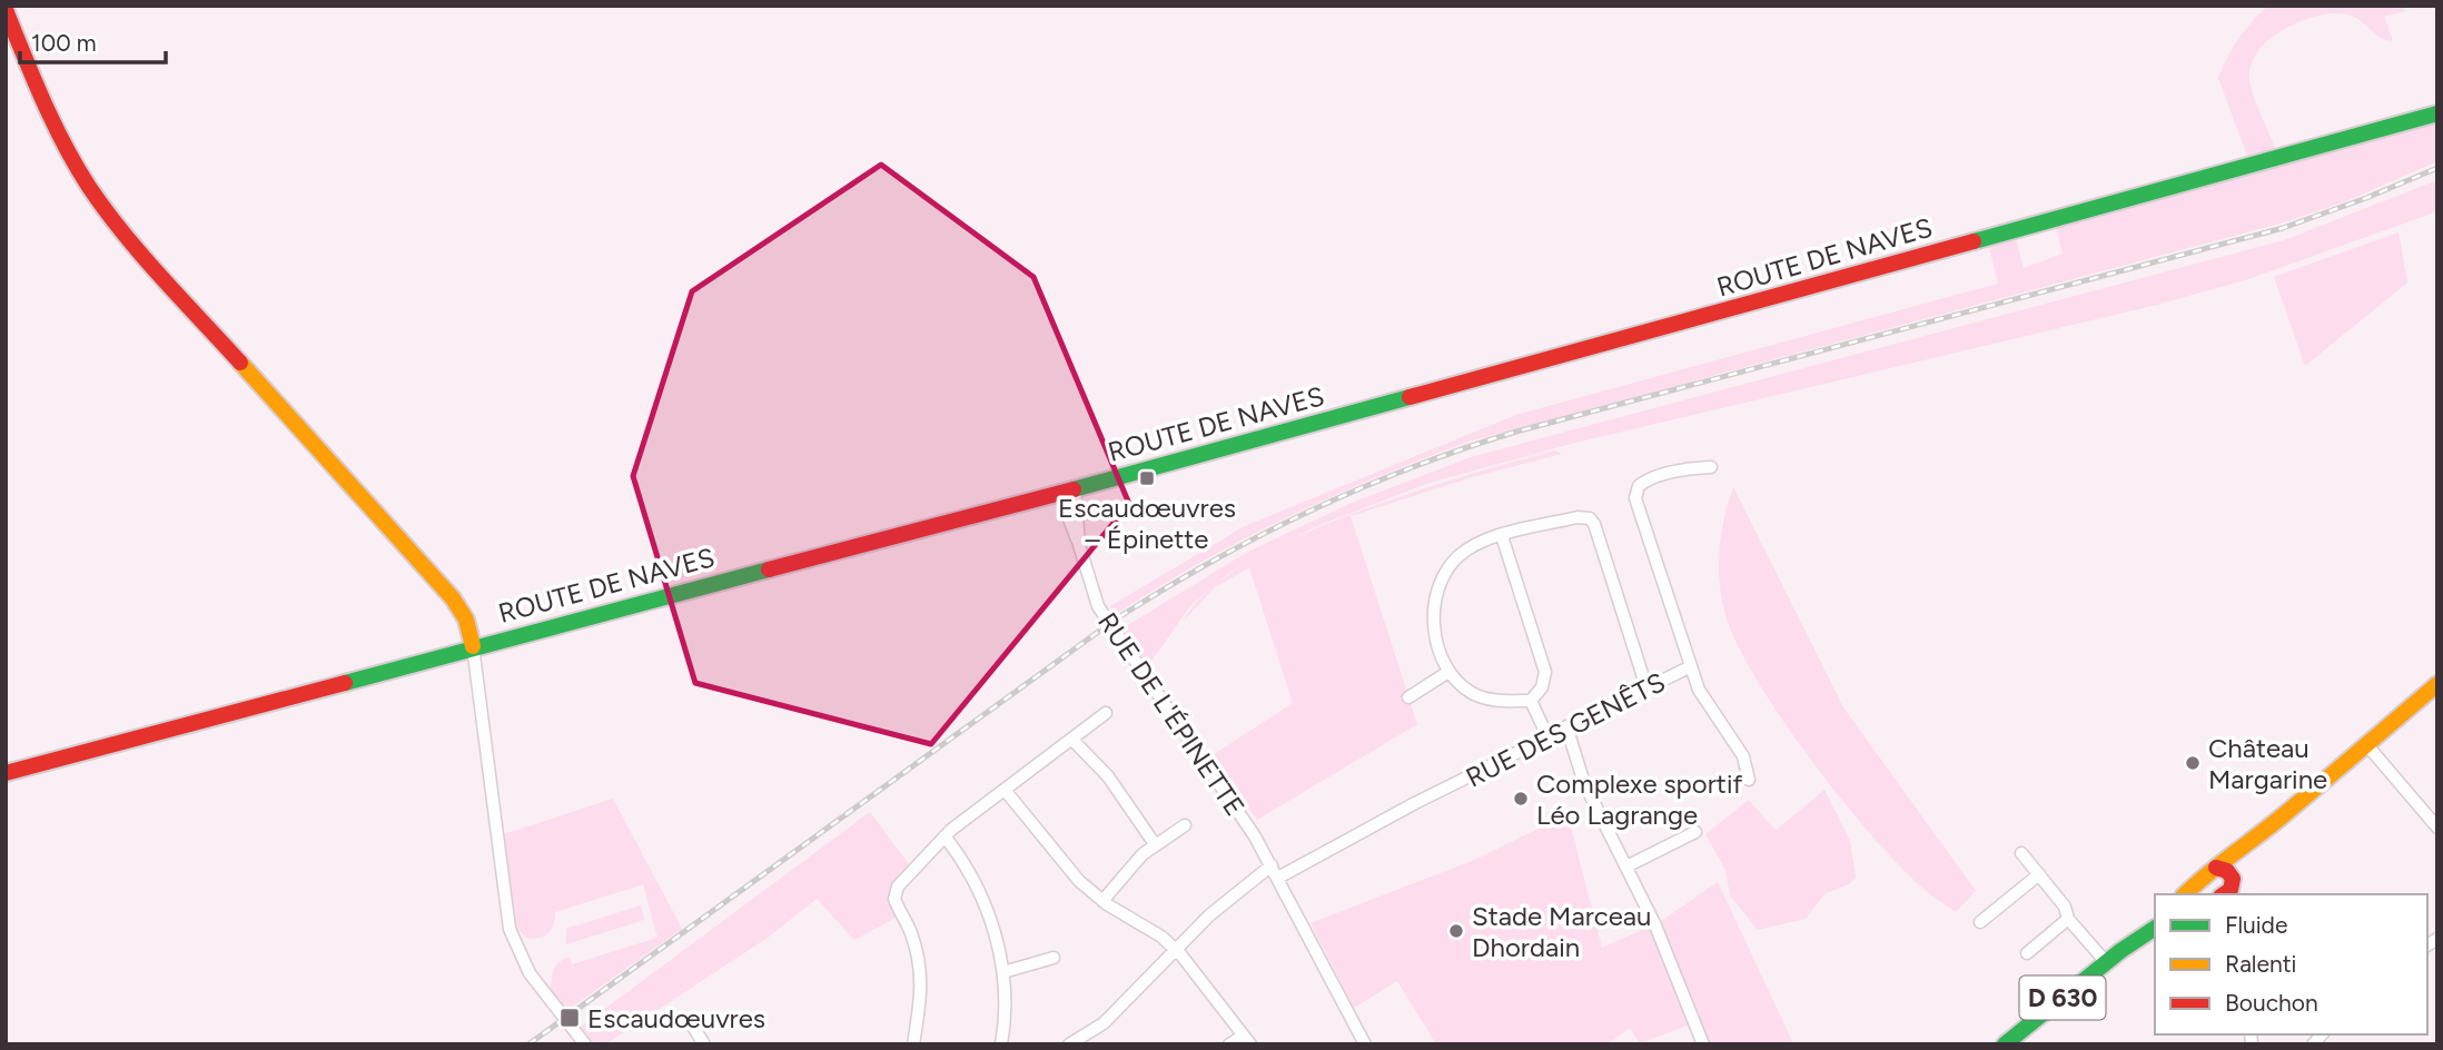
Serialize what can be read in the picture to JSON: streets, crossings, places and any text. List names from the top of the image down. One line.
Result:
{"streets":{"main road":["ROUTE DE NAVES","D 630"],"street":["RUE DE L'ÉPINETTE","RUE DES GENÊTS"]},"crossings":[["ROUTE DE NAVES","RUE DE L'ÉPINETTE"],["RUE DE L'ÉPINETTE","RUE DES GENÊTS"]],"places":{"transit":["Escaudœuvres – Épinette","Escaudœuvres"],"other":["Château Margarine","Complexe sportif Léo Lagrange","Stade Marceau Dhordain"]},"legend":["Fluide","Ralenti","Bouchon"],"scale_bar":"100 m"}
